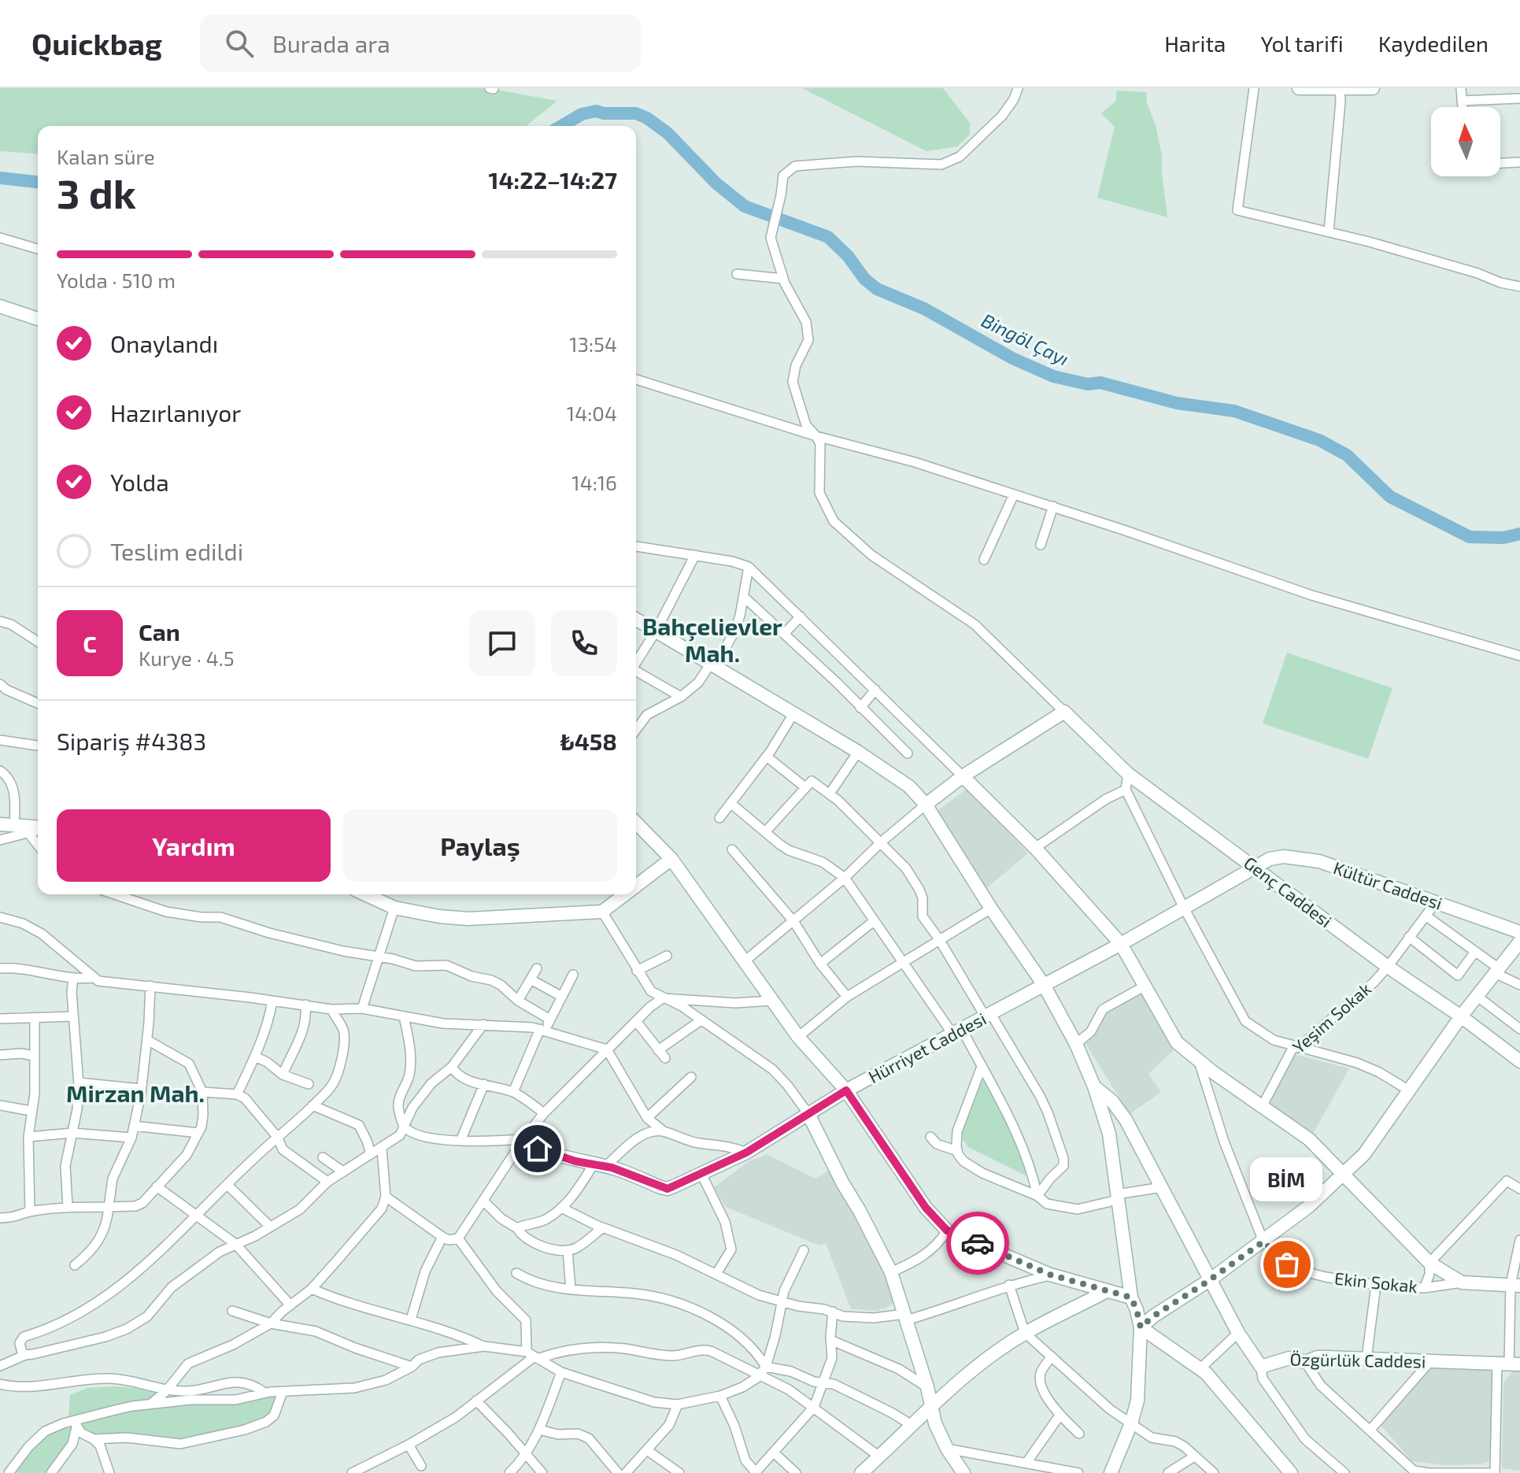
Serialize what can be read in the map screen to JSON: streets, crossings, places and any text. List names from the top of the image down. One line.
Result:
{"streets":{"street":["Kültür Caddesi","Genç Caddesi","Yeşim Sokak","Hürriyet Caddesi","Ekin Sokak","Özgürlük Caddesi"]},"crossings":[["Kültür Caddesi","Genç Caddesi"],["Kültür Caddesi","Yeşim Sokak"],["Kültür Caddesi","Hürriyet Caddesi"],["Genç Caddesi","Yeşim Sokak"],["Genç Caddesi","Hürriyet Caddesi"]],"districts":["Bahçelievler Mah.","Mirzan Mah."],"water":["Bingöl Çayı"],"places":["BİM"],"north":"top","page":{"header":"Quickbag","search":"Burada ara","nav":["Harita","Yol tarifi","Kaydedilen"],"heading":["3 dk","Kalan süre","14:22–14:27"],"panel":["Can","Kurye · 4.5","Sipariş #4383","₺458"],"bar":"Yolda · 510 m","list":[["Onaylandı","13:54"],["Hazırlanıyor","14:04"],["Yolda","14:16"],"Teslim edildi"],"round":"C","buttons":["Yardım","Paylaş"],"bubble":"BİM"}}
